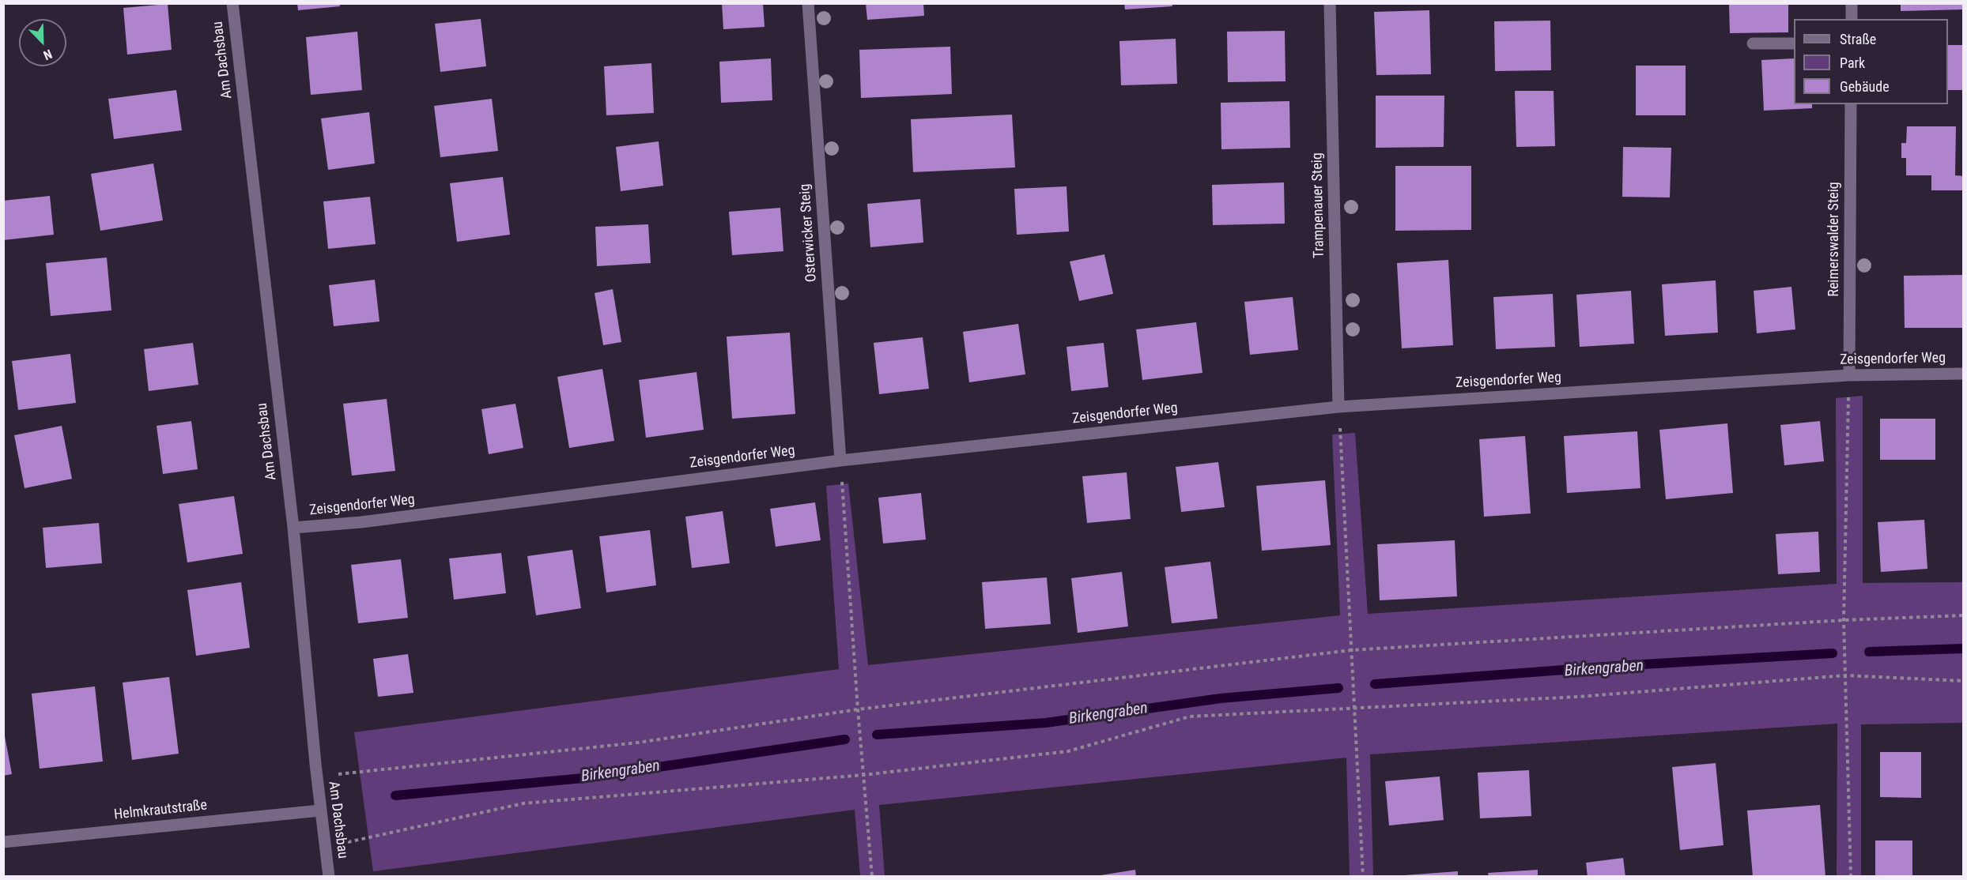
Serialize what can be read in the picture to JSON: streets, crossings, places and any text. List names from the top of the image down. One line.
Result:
{"streets":{"street":["Am Dachsbau","Trampenauer Steig","Osterwicker Steig","Reimerswalder Steig","Zeisgendorfer Weg","Helmkrautstraße"]},"crossings":[["Am Dachsbau","Zeisgendorfer Weg"],["Am Dachsbau","Helmkrautstraße"],["Trampenauer Steig","Zeisgendorfer Weg"],["Osterwicker Steig","Zeisgendorfer Weg"],["Reimerswalder Steig","Zeisgendorfer Weg"]],"water":["Birkengraben"],"legend":["Straße","Park","Gebäude"],"north":"bottom right"}
